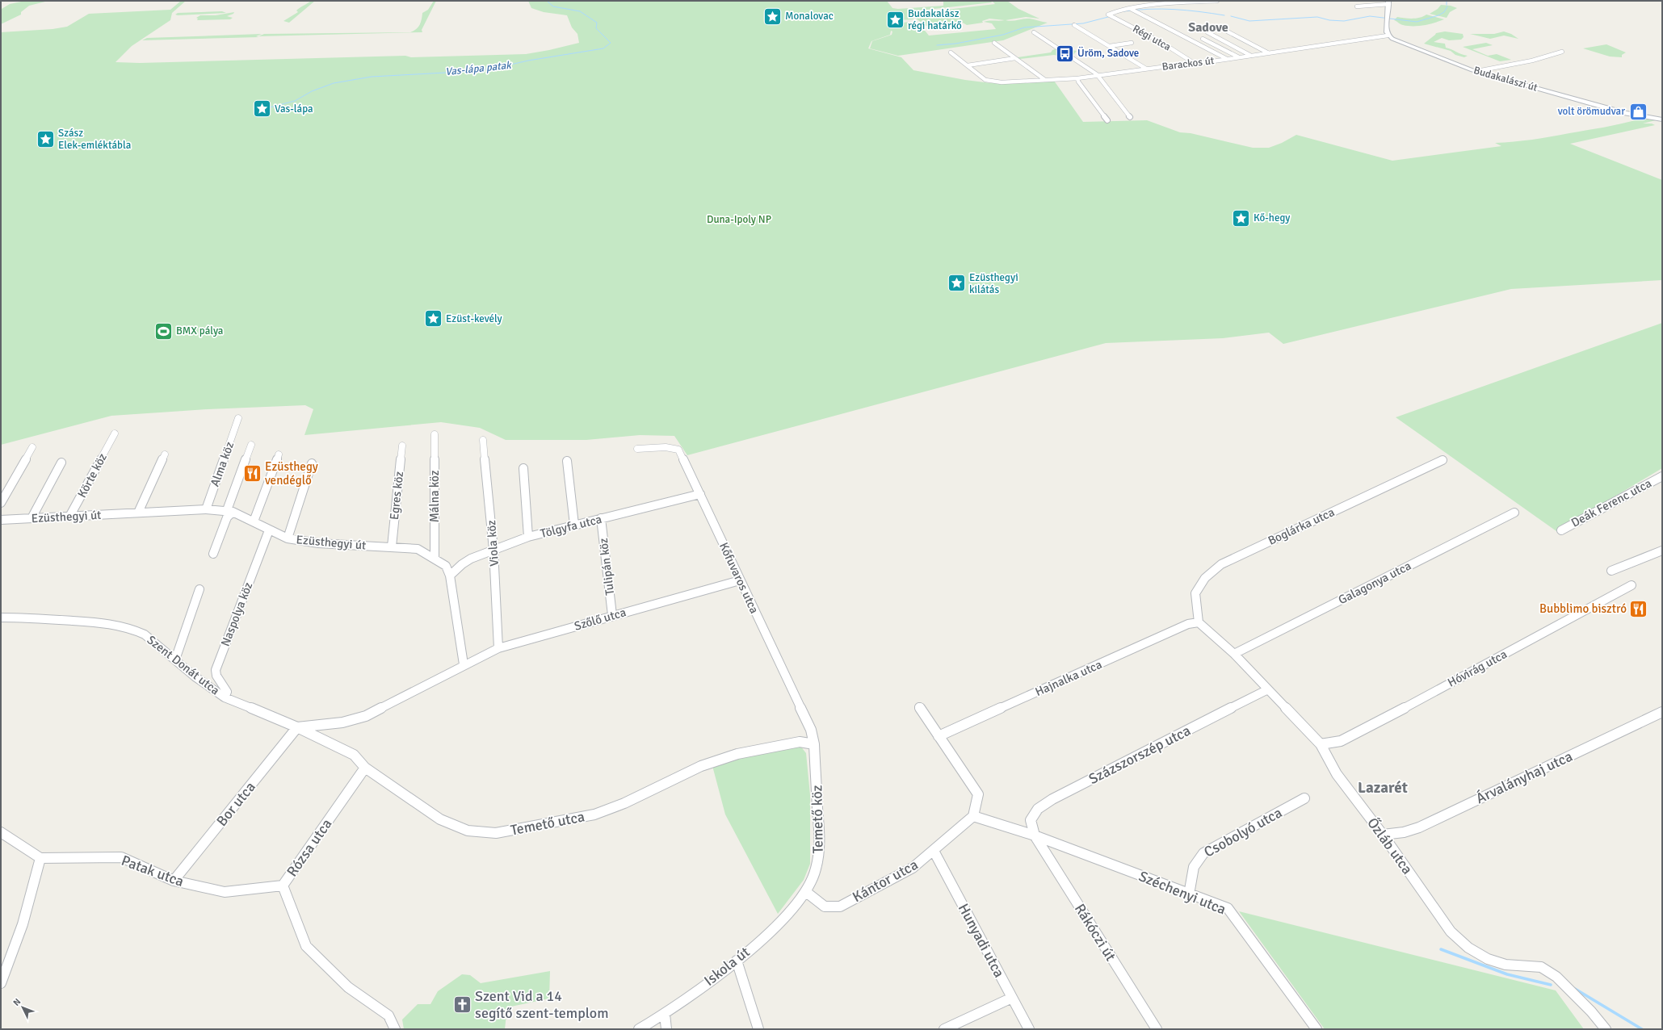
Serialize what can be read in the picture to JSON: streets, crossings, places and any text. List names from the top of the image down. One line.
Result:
{"streets":{"main road":["Budakalászi út"],"street":["Régi utca","Barackos út","Alma köz","Körte köz","Egres köz","Málna köz","Deák Ferenc utca","Ezüsthegyi út","Tölgyfa utca","Boglárka utca","Viola köz","Tulipán köz","Kőfuvaros utca","Galagonya utca","Naspolya köz","Szőlő utca","Szent Donát utca","Hóvirág utca","Hajnalka utca","Százszorszép utca","Árvalányhaj utca","Bor utca","Temető köz","Temető utca","Csobolyó utca","Őzláb utca","Rózsa utca","Patak utca","Kántor utca","Széchenyi utca","Rákóczi út","Hunyadi utca","Iskola út"]},"crossings":[["Régi utca","Barackos út"],["Barackos út","Budakalászi út"],["Alma köz","Ezüsthegyi út"],["Körte köz","Ezüsthegyi út"],["Egres köz","Ezüsthegyi út"],["Málna köz","Ezüsthegyi út"],["Ezüsthegyi út","Naspolya köz"],["Tölgyfa utca","Viola köz"],["Tölgyfa utca","Tulipán köz"],["Tölgyfa utca","Kőfuvaros utca"],["Boglárka utca","Hajnalka utca"],["Boglárka utca","Őzláb utca"],["Viola köz","Szőlő utca"],["Tulipán köz","Szőlő utca"],["Kőfuvaros utca","Szőlő utca"],["Kőfuvaros utca","Temető köz"],["Kőfuvaros utca","Temető utca"],["Galagonya utca","Őzláb utca"],["Naspolya köz","Szent Donát utca"],["Szőlő utca","Szent Donát utca"],["Szent Donát utca","Bor utca"],["Szent Donát utca","Temető utca"],["Hóvirág utca","Őzláb utca"],["Hajnalka utca","Őzláb utca"],["Százszorszép utca","Őzláb utca"],["Százszorszép utca","Széchenyi utca"],["Százszorszép utca","Rákóczi út"],["Árvalányhaj utca","Őzláb utca"],["Bor utca","Temető utca"],["Bor utca","Patak utca"],["Temető köz","Temető utca"],["Temető köz","Kántor utca"],["Temető köz","Iskola út"],["Temető utca","Rózsa utca"],["Csobolyó utca","Széchenyi utca"],["Rózsa utca","Patak utca"],["Kántor utca","Széchenyi utca"],["Kántor utca","Hunyadi utca"],["Kántor utca","Iskola út"],["Széchenyi utca","Rákóczi út"]],"districts":["Sadove","Lazarét"],"water":["Vas-lápa patak"],"parks":["Duna-Ipoly NP"],"places":{"place":["Monalovac","Budakalász régi határkő","Vas-lápa","Szász Elek-emléktábla","Kő-hegy","Ezüsthegyi kilátás","Ezüst-kevély"],"bus stop":["Üröm, Sadove"],"shop":["volt örömudvar"],"sports":["BMX pálya"],"restaurant":["Ezüsthegy vendéglő","Bubblimo bisztró"],"church":["Szent Vid a 14 segítő szent-templom"]},"north":"top left"}
